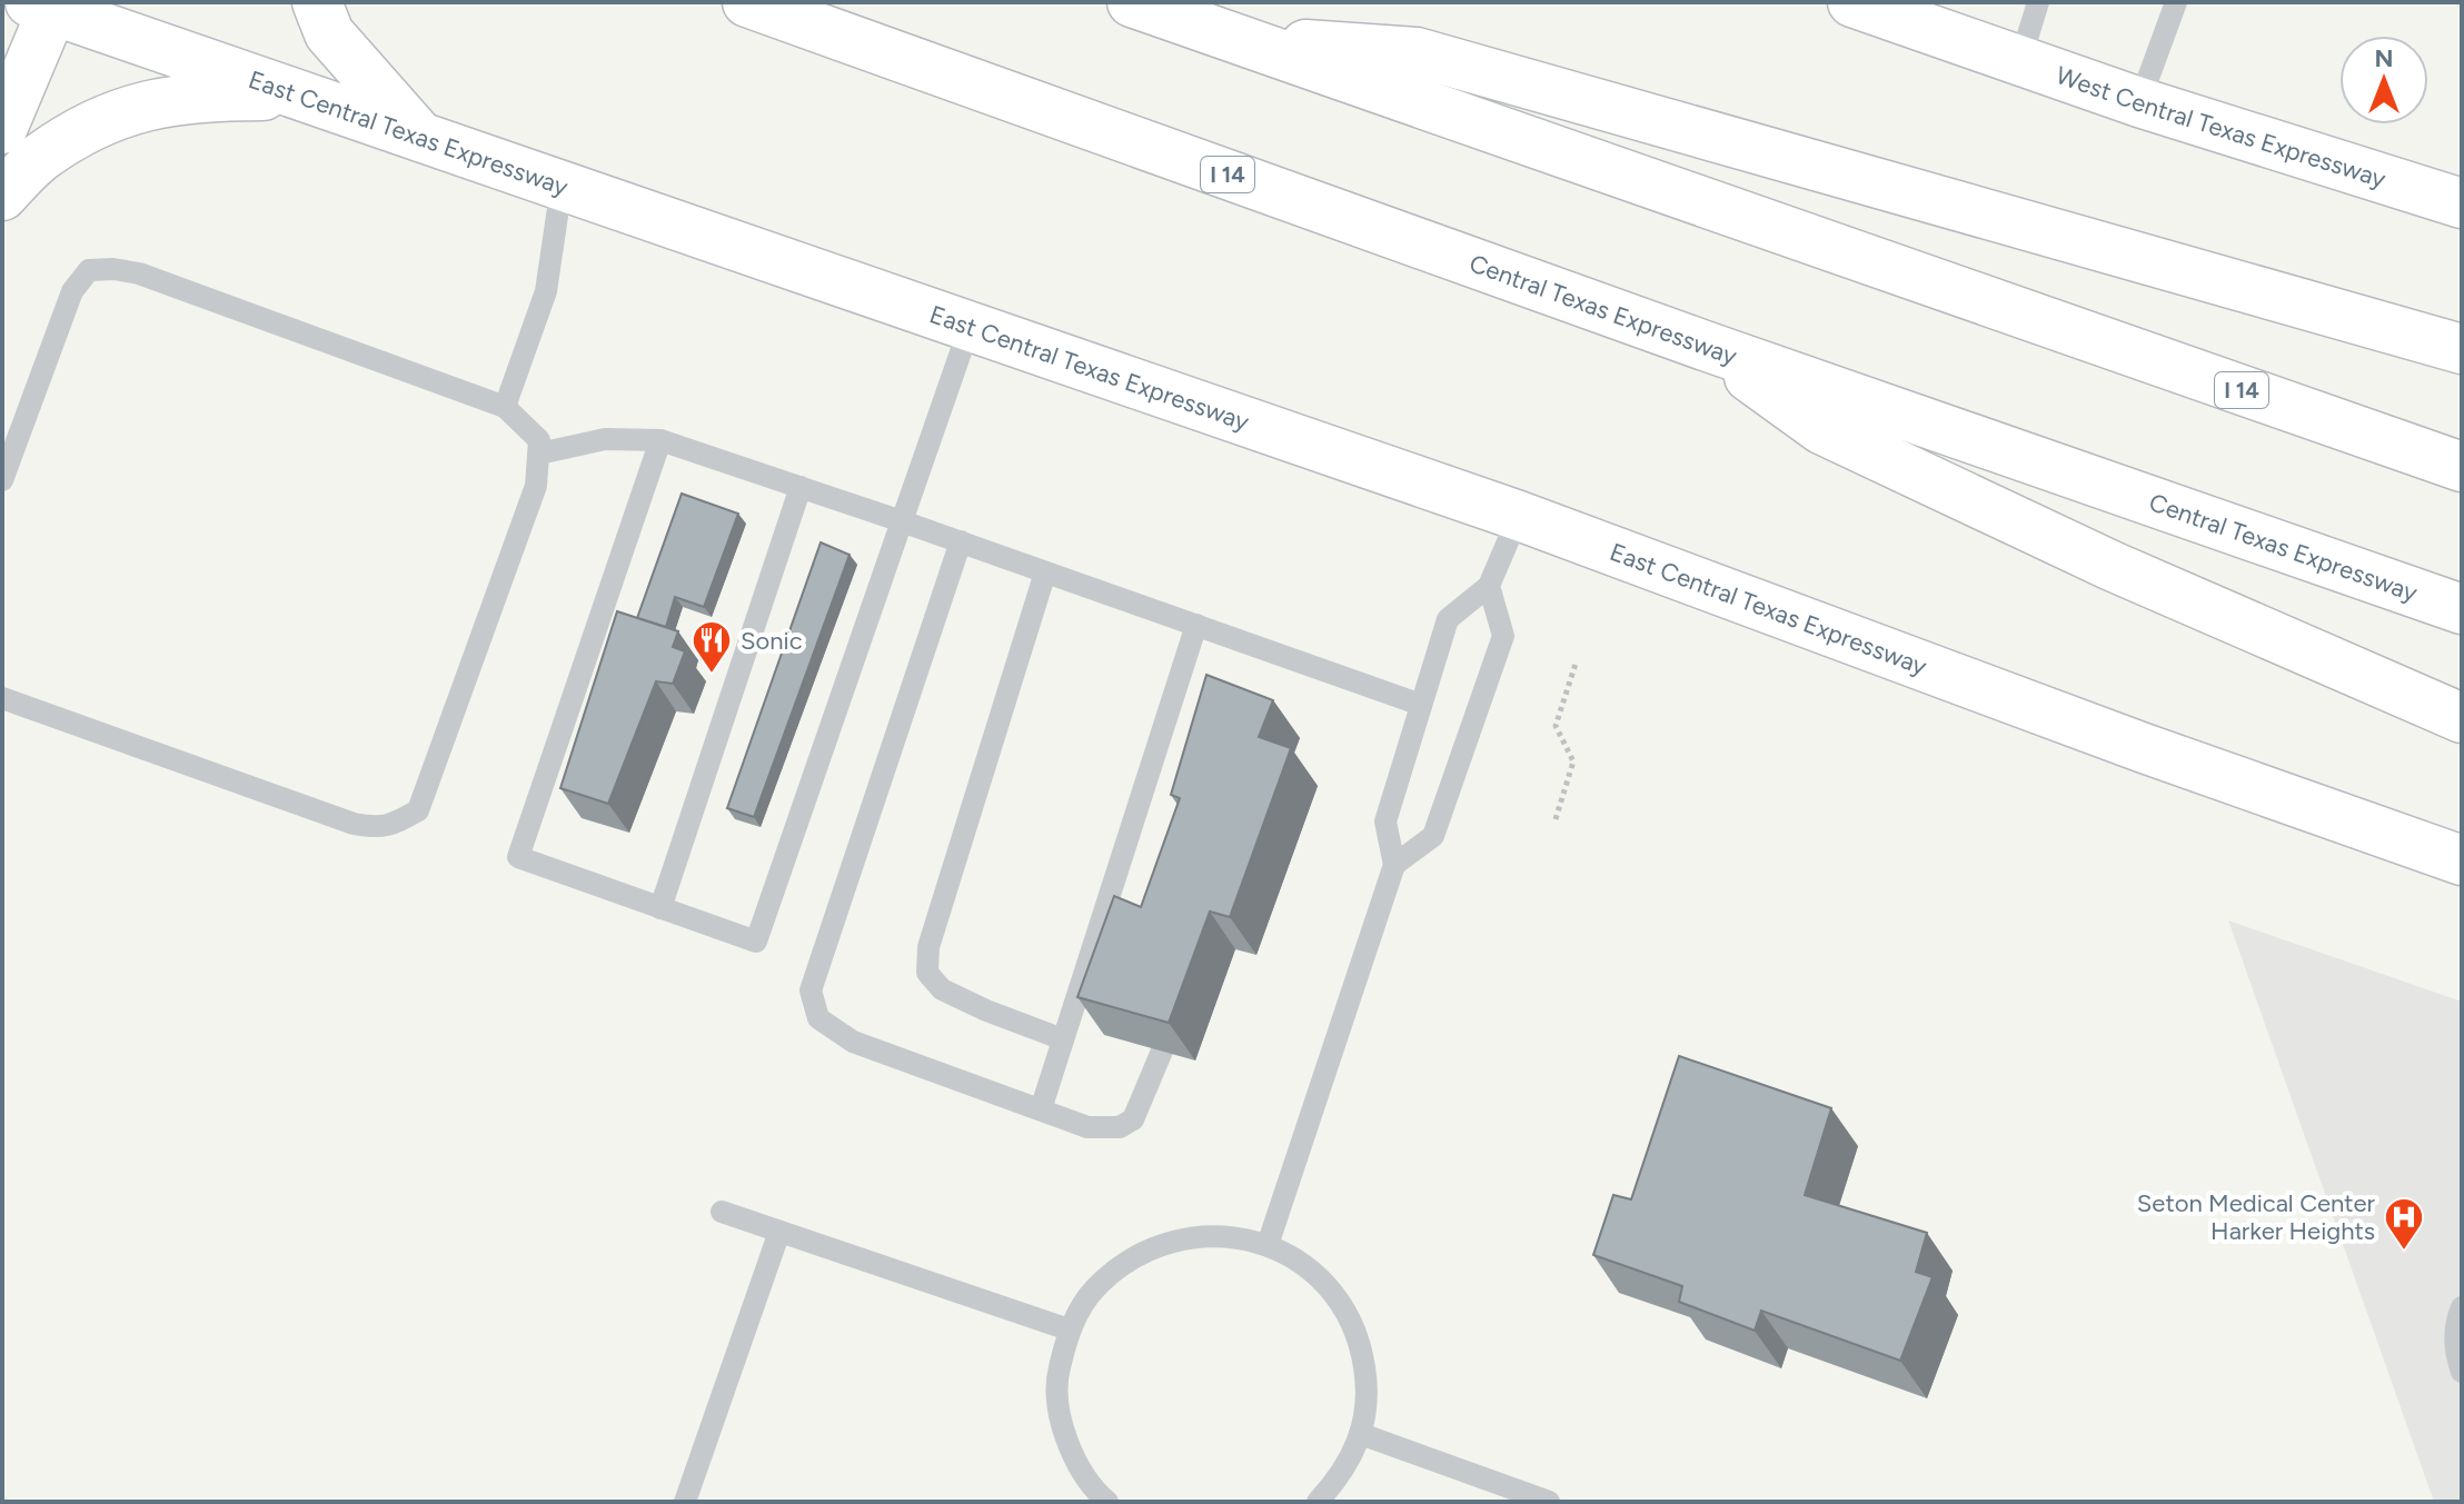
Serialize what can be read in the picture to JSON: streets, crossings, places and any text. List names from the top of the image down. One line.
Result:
{"streets":{"main road":["West Central Texas Expressway","East Central Texas Expressway","I 14","Central Texas Expressway"]},"places":{"restaurant":["Sonic"],"hospital":["Seton Medical Center Harker Heights"]},"north":"top"}
